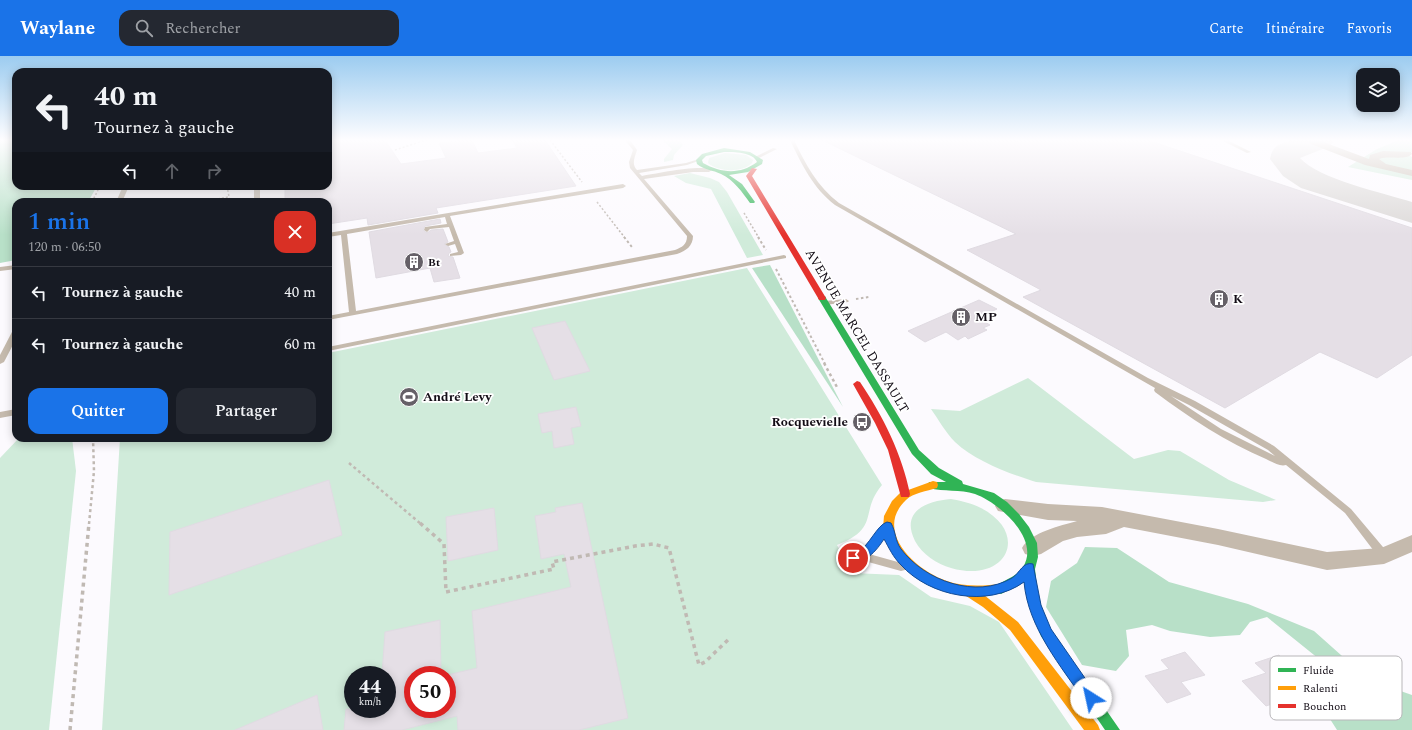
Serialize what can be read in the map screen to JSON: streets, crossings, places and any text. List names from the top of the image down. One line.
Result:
{"streets":{"main road":["AVENUE MARCEL DASSAULT"]},"places":{"building":["Bt","K","MP"],"sports":["André Levy"],"bus stop":["Rocquevielle"]},"legend":["Fluide","Ralenti","Bouchon"],"page":{"header":"Waylane","search":"Rechercher","nav":["Carte","Itinéraire","Favoris"],"turn":["40 m","Tournez à gauche"],"heading":["1 min","120 m · 06:50"],"list":[{"name":"Tournez à gauche","value":"40 m"},{"name":"Tournez à gauche","value":"60 m"}],"buttons":["Quitter","Partager"],"speed":"44 km/h","limit":"50"}}
